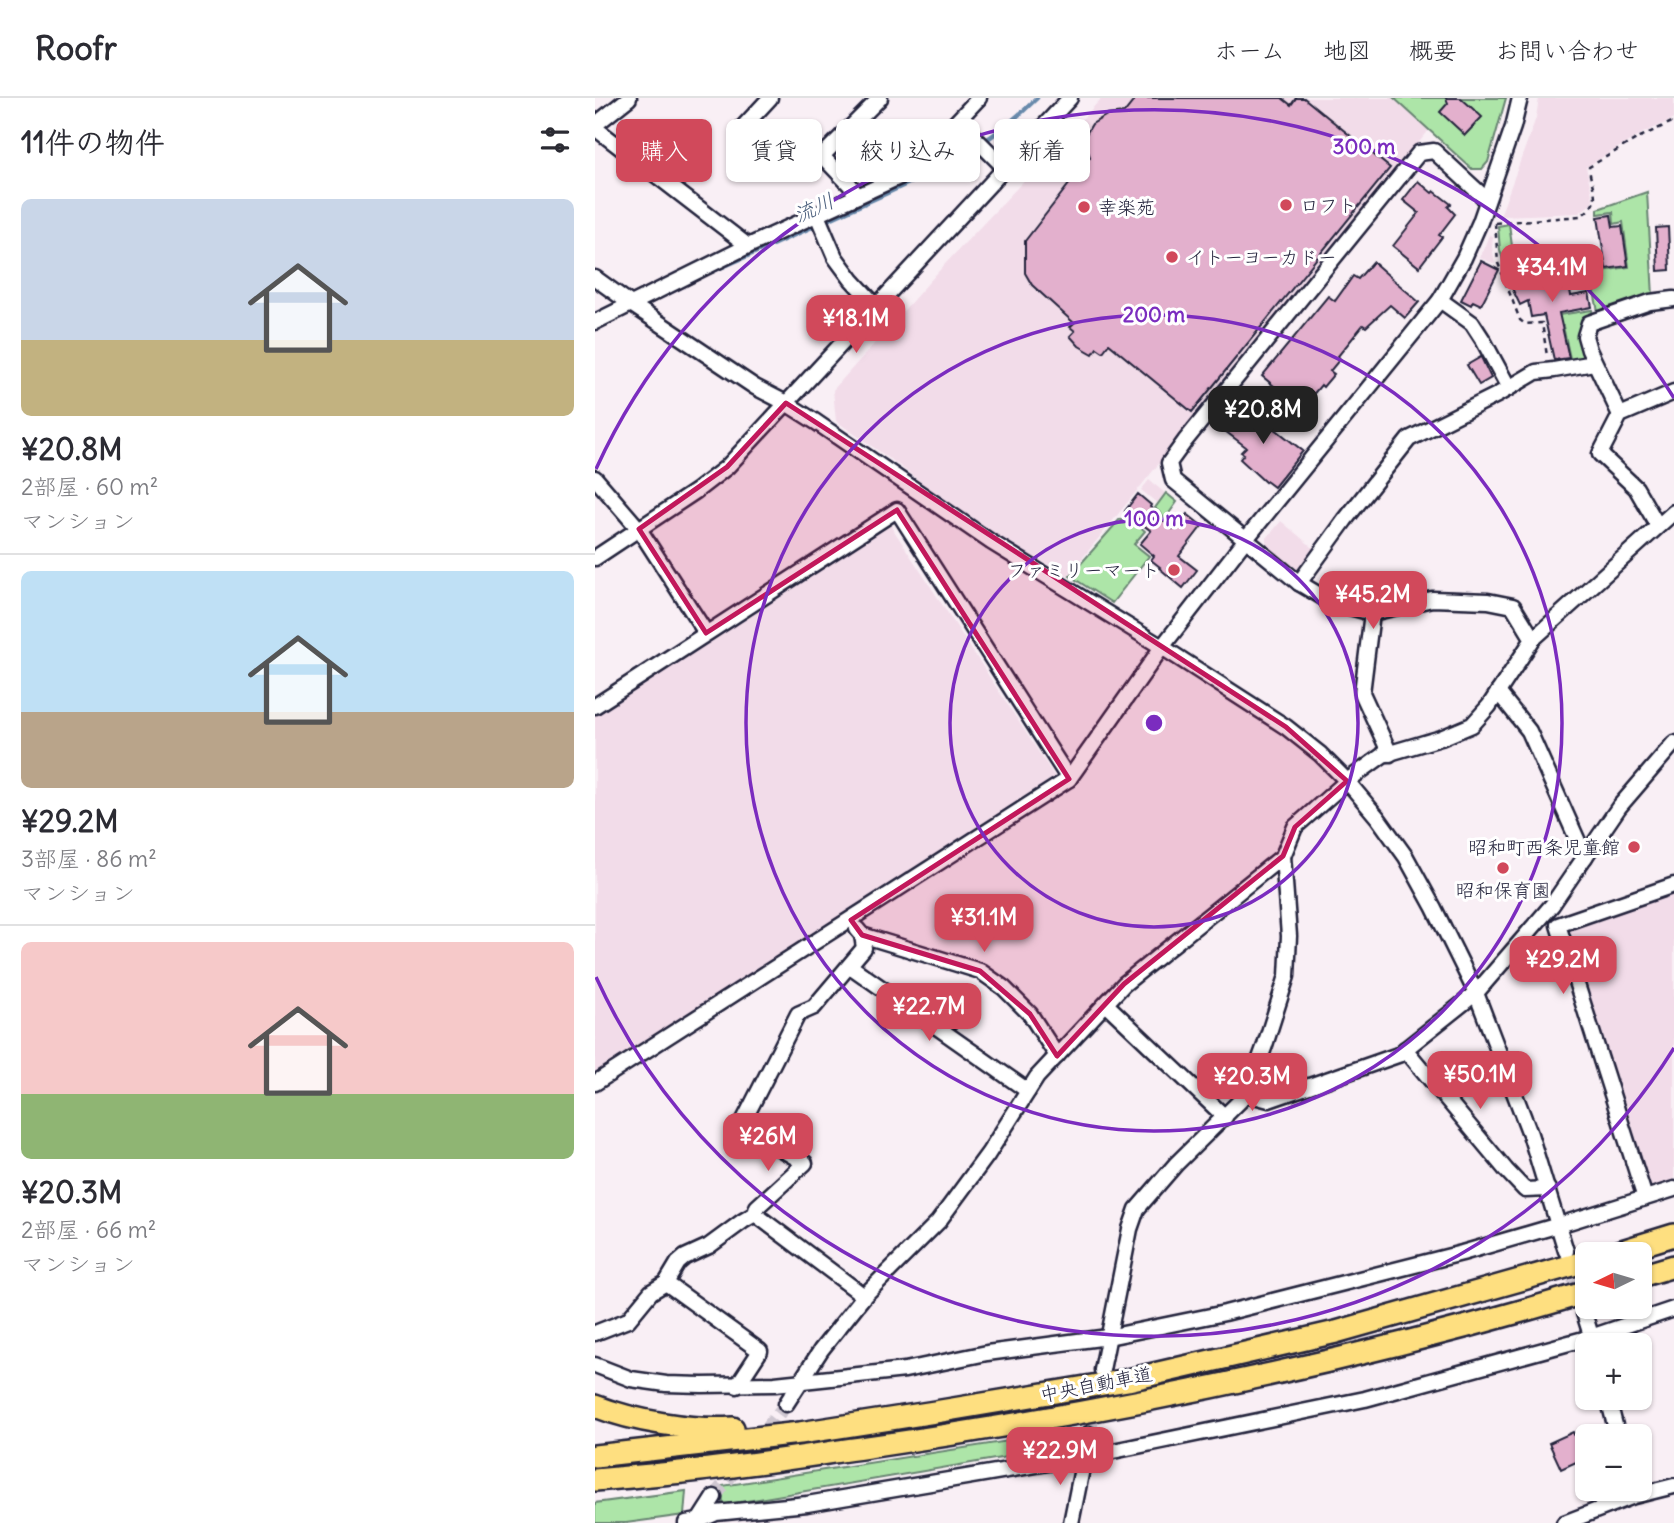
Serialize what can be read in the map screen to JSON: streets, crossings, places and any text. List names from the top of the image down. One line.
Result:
{"streets":{"highway":["中央自動車道"]},"water":["流川"],"places":["ロフト","幸楽苑","イトーヨーカドー","ファミリーマート","昭和町西条児童館","昭和保育園"],"north":"left","page":{"header":"Roofr","nav":["ホーム","地図","概要","お問い合わせ"],"heading":"11件の物件","chip":["購入","賃貸","絞り込み","新着"],"list":[{"name":"¥20.8M","note":"2部屋 · 60 m² · マンション"},{"name":"¥29.2M","note":"3部屋 · 86 m² · マンション"},{"name":"¥20.3M","note":"2部屋 · 66 m² · マンション"}],"price":["¥34.1M","¥18.1M","¥20.8M","¥45.2M","¥31.1M","¥29.2M","¥22.7M","¥50.1M","¥20.3M","¥26M","¥22.9M"],"map_buttons":["+","−"]},"rings":["300 m","200 m","100 m"]}
